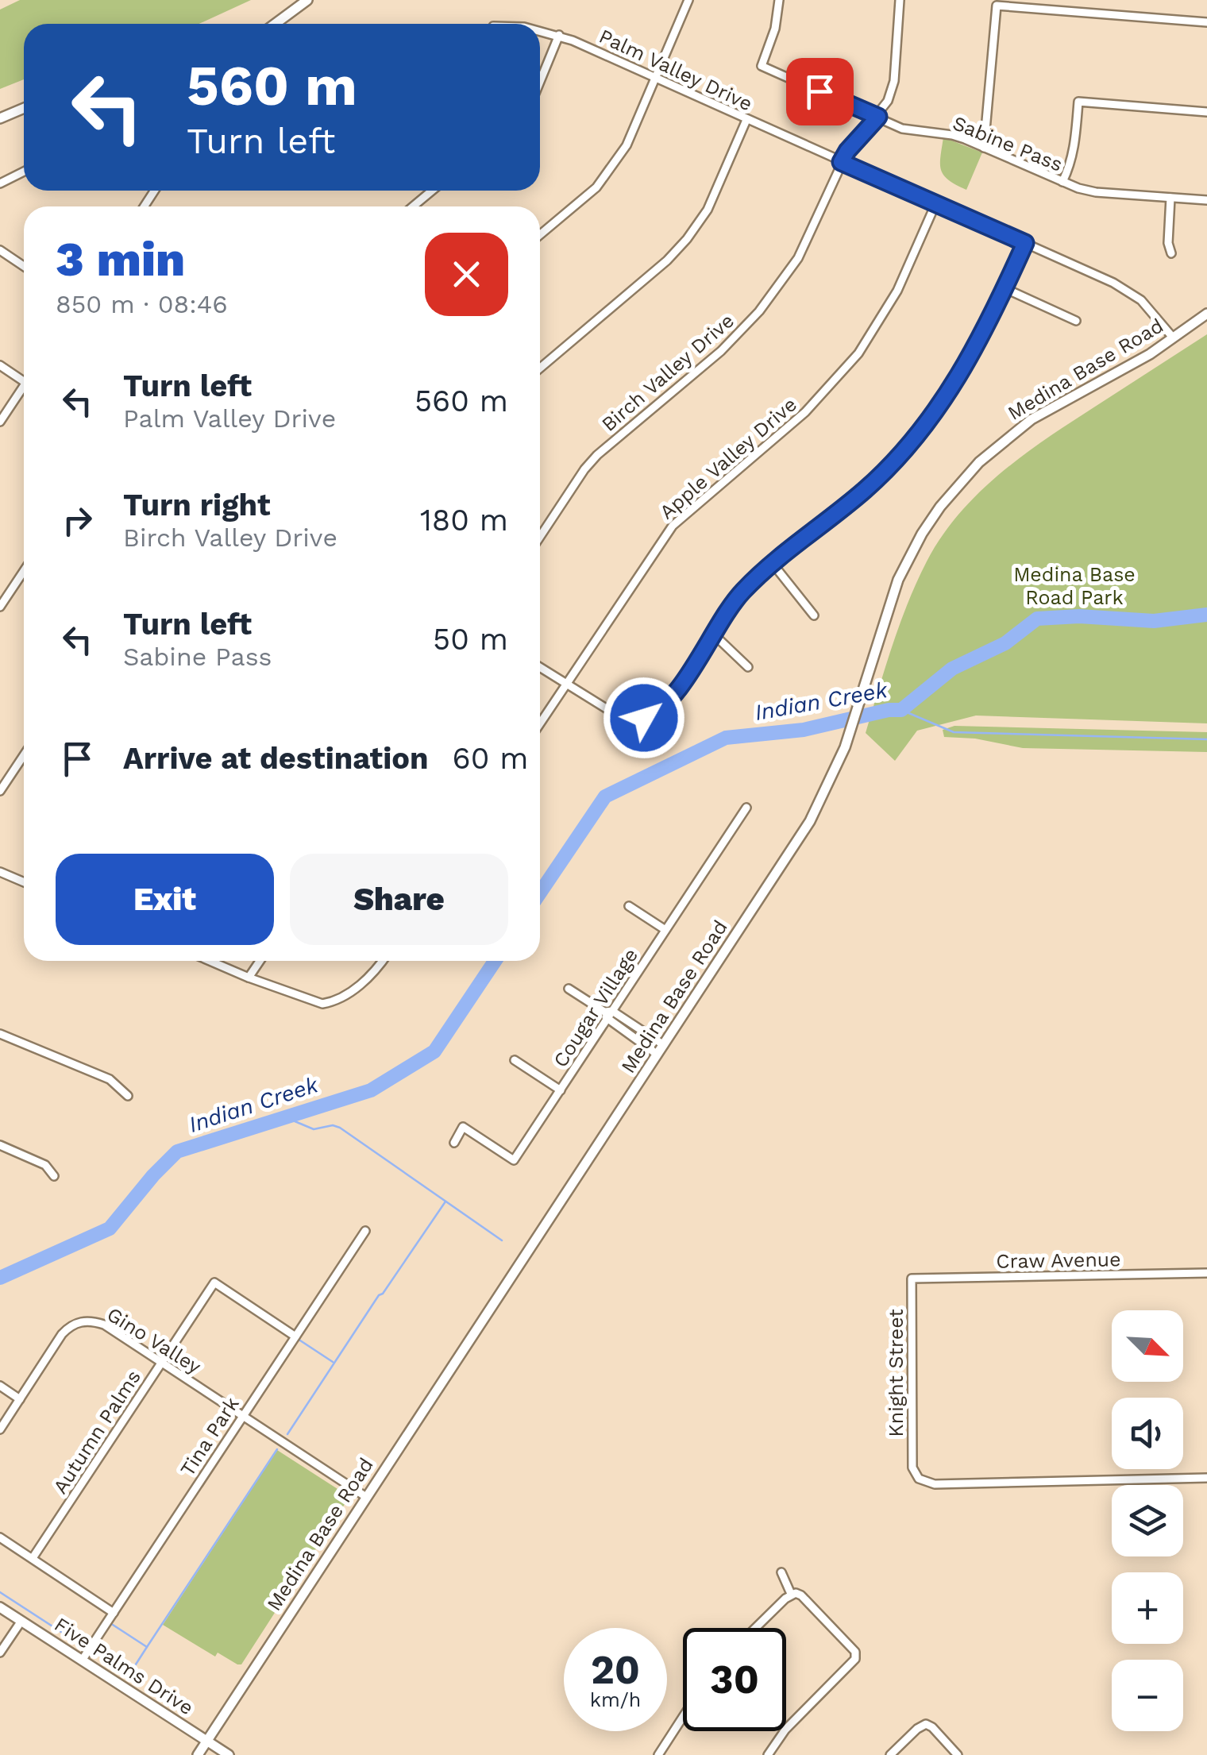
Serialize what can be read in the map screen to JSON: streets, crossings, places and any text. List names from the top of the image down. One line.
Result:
{"streets":{"street":["Palm Valley Drive","Sabine Pass","Medina Base Road","Birch Valley Drive","Apple Valley Drive","Cougar Village","Craw Avenue","Gino Valley","Knight Street","Autumn Palms","Tina Park","Five Palms Drive"]},"crossings":[["Palm Valley Drive","Medina Base Road"],["Palm Valley Drive","Birch Valley Drive"],["Palm Valley Drive","Apple Valley Drive"],["Sabine Pass","Birch Valley Drive"],["Medina Base Road","Gino Valley"],["Medina Base Road","Five Palms Drive"],["Craw Avenue","Knight Street"],["Gino Valley","Autumn Palms"],["Gino Valley","Tina Park"],["Autumn Palms","Tina Park"],["Tina Park","Five Palms Drive"]],"water":["Indian Creek"],"parks":["Medina Base Road Park"],"north":"bottom right","page":{"turn":["560 m","Turn left"],"heading":["3 min","850 m · 08:46"],"list":[{"name":"Turn left","note":"Palm Valley Drive","value":"560 m"},{"name":"Turn right","note":"Birch Valley Drive","value":"180 m"},{"name":"Turn left","note":"Sabine Pass","value":"50 m"},{"name":"Arrive at destination","value":"60 m"}],"buttons":["Exit","Share"],"map_buttons":["+","−"],"speed":"20 km/h","limit":"30"}}
